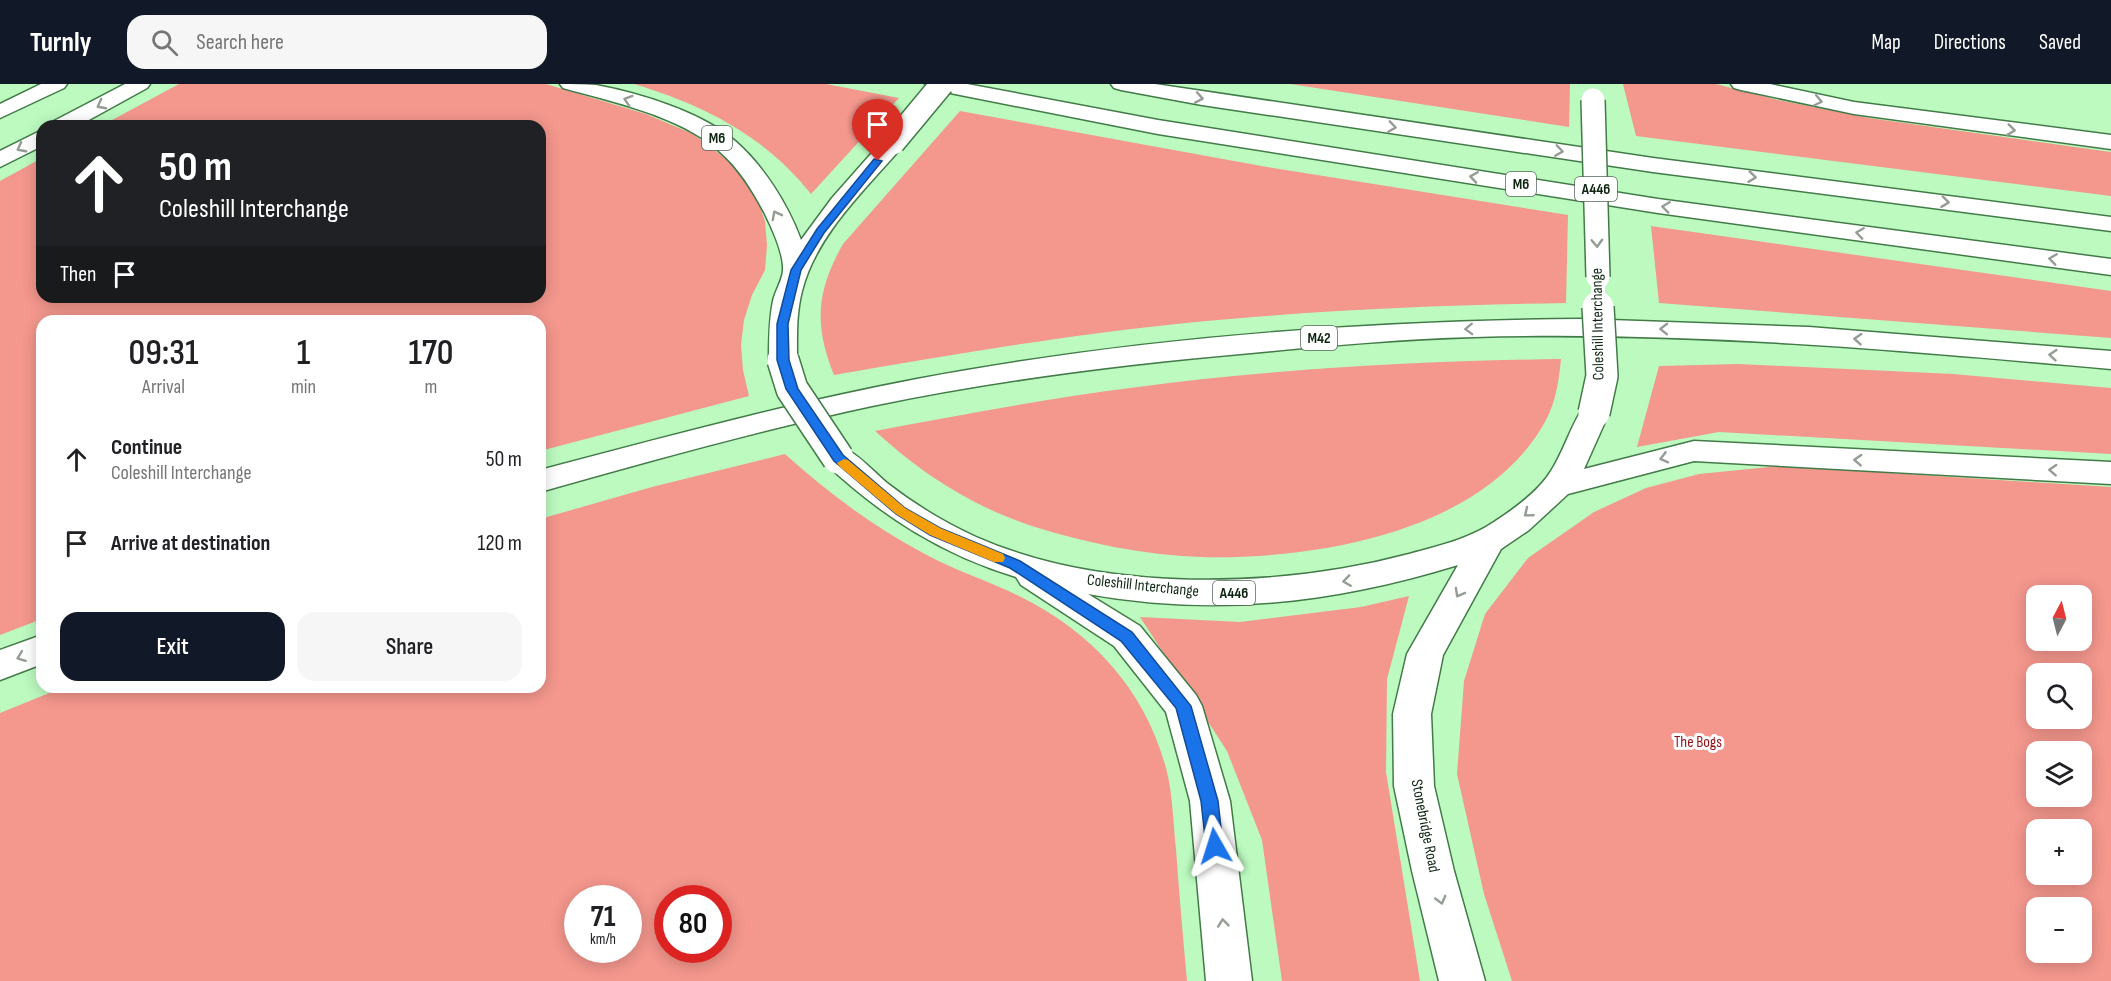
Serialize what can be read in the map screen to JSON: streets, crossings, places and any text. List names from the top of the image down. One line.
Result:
{"streets":{"highway":["M6","A446","Coleshill Interchange","M42","Stonebridge Road"]},"crossings":[["M6","Coleshill Interchange"],["A446","Coleshill Interchange"],["Coleshill Interchange","Stonebridge Road"]],"one_way":["Stonebridge Road"],"parks":["The Bogs"],"north":"top","page":{"header":"Turnly","search":"Search here","nav":["Map","Directions","Saved"],"turn":["50 m","Coleshill Interchange"],"then":"Then","eta":["09:31","Arrival","1","min","170","m"],"list":[{"name":"Continue","note":"Coleshill Interchange","value":"50 m"},{"name":"Arrive at destination","value":"120 m"}],"map_buttons":["+","−"],"buttons":["Exit","Share"],"speed":"71 km/h","limit":"80"}}
